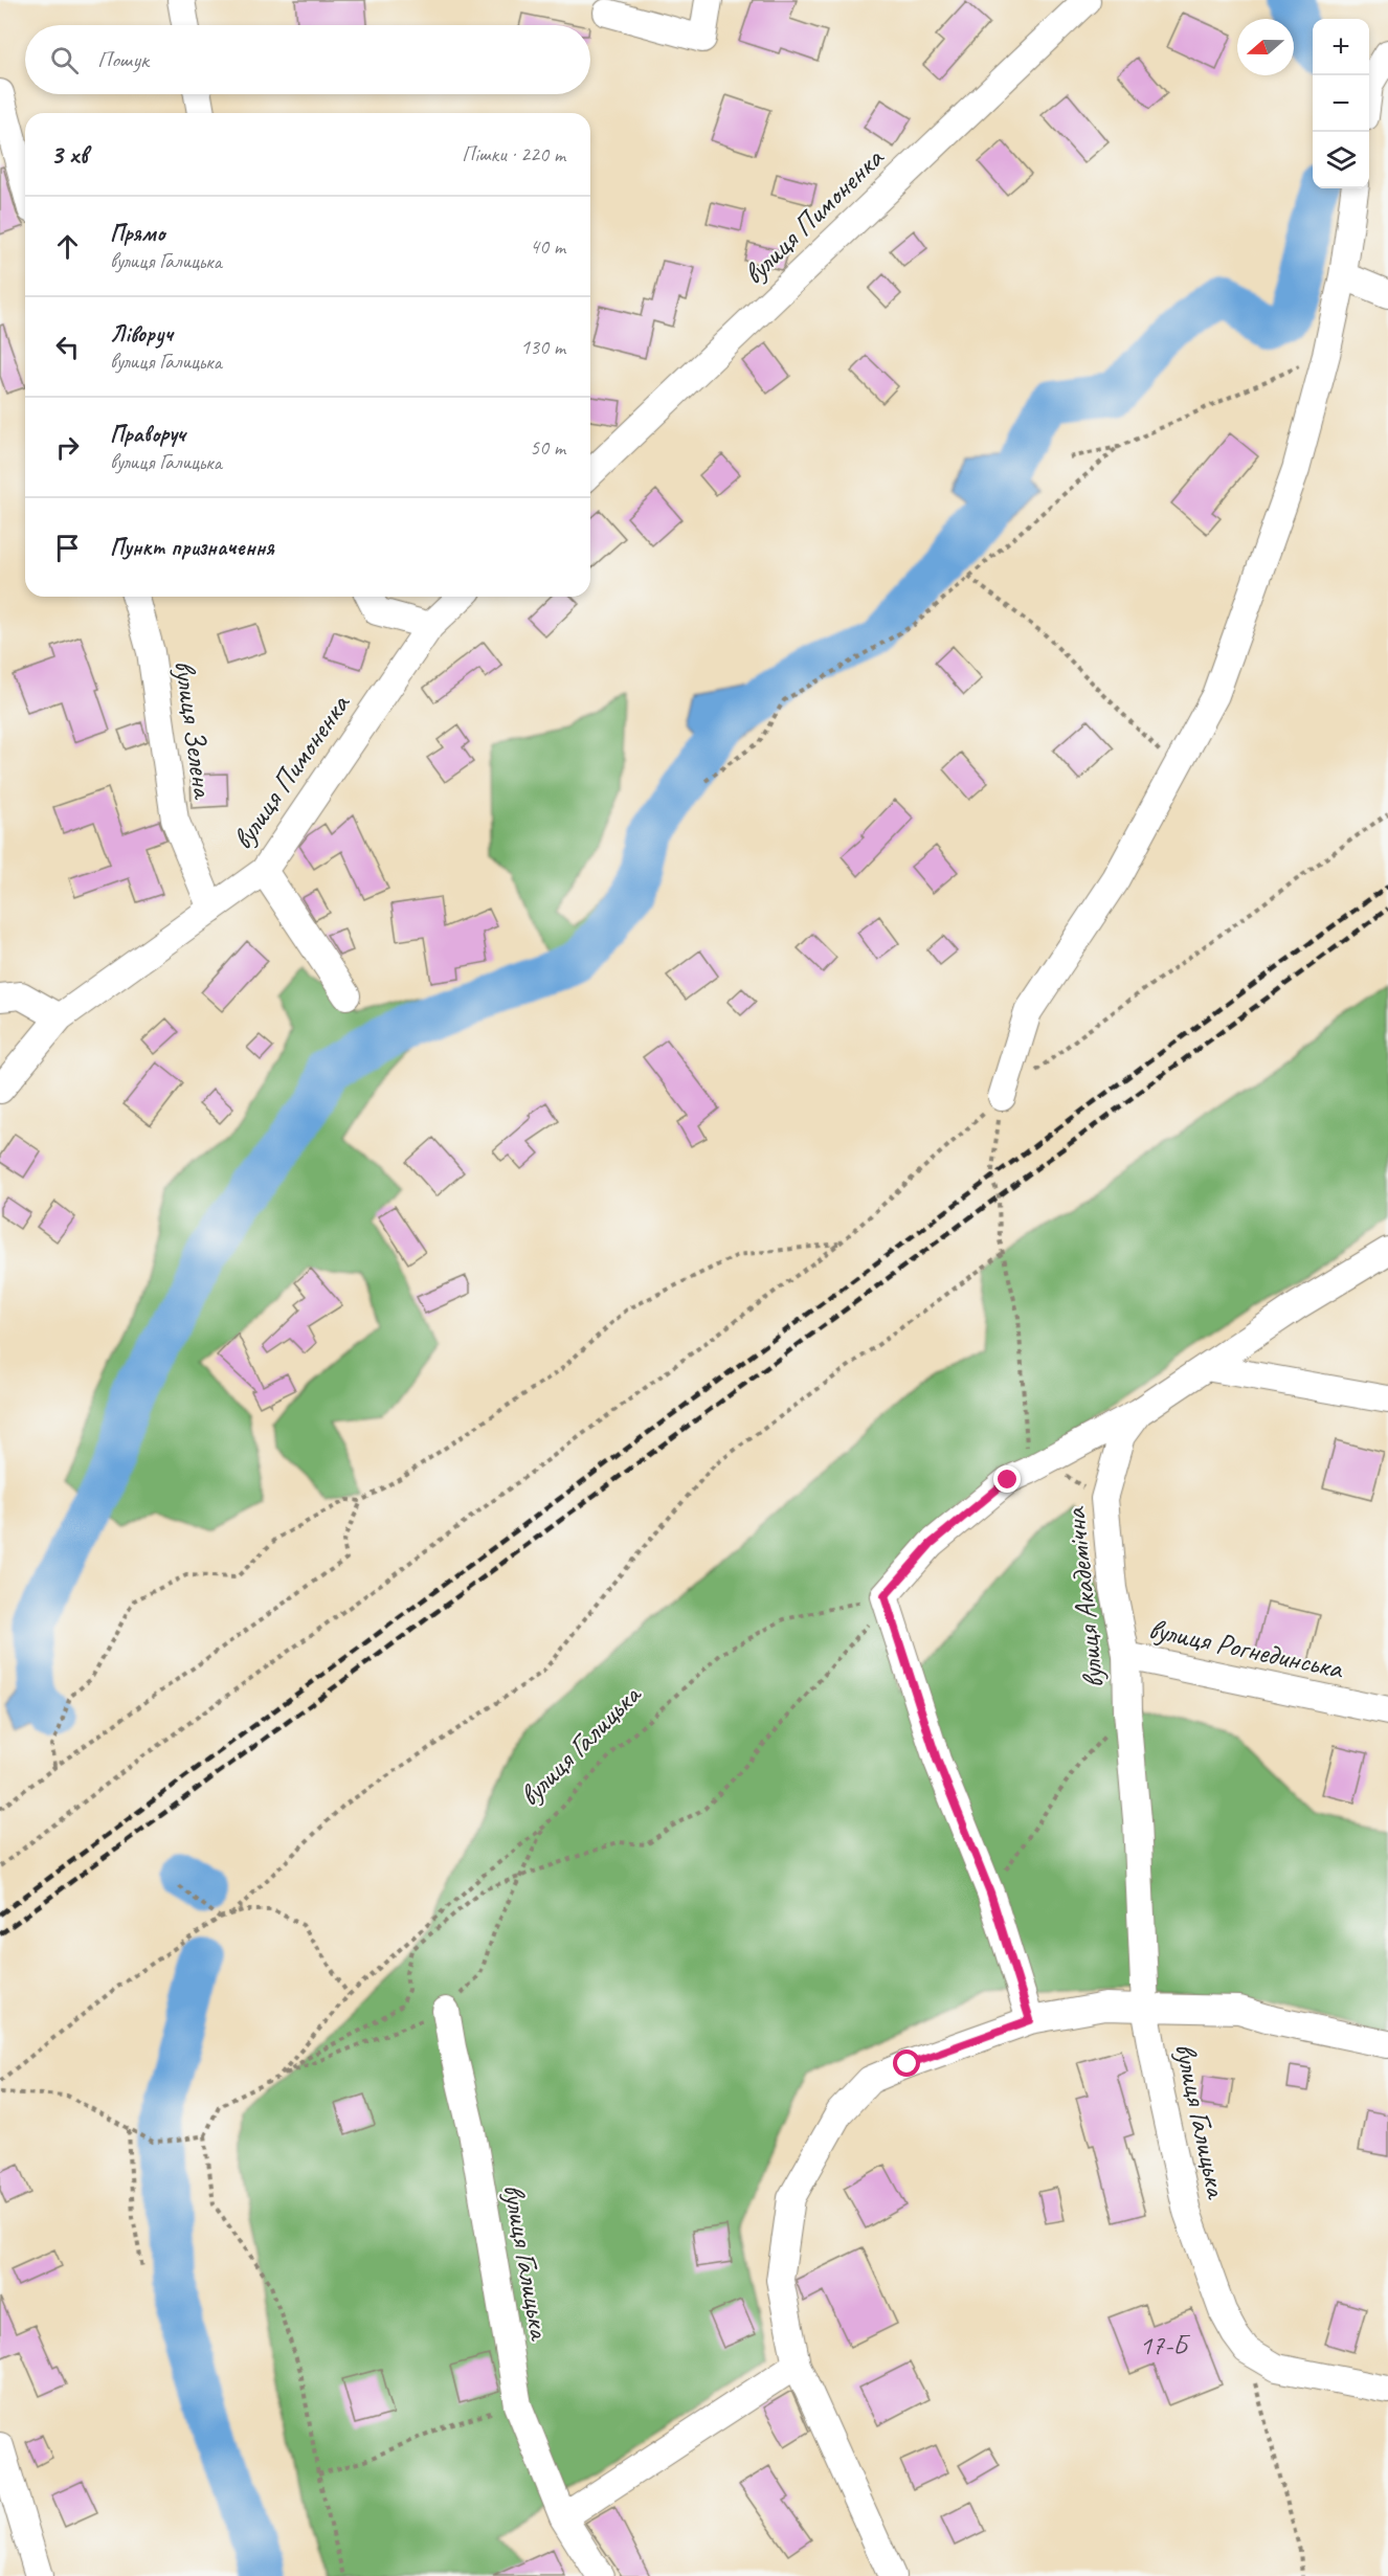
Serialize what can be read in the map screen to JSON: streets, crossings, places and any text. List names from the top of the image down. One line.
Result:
{"streets":{"street":["вулиця Пимоненка","вулиця Зелена","вулиця Академічна","вулиця Рогнединська","вулиця Галицька"]},"crossings":[["вулиця Пимоненка","вулиця Зелена"],["вулиця Академічна","вулиця Рогнединська"],["вулиця Академічна","вулиця Галицька"]],"house_numbers":["17-Б"],"north":"left","page":{"map_buttons":["+","−"],"search":"Пошук","heading":["3 хв","Пішки · 220 m"],"list":[["Прямо","вулиця Галицька","40 m"],["Ліворуч","вулиця Галицька","130 m"],["Праворуч","вулиця Галицька","50 m"],"Пункт призначення"]}}
